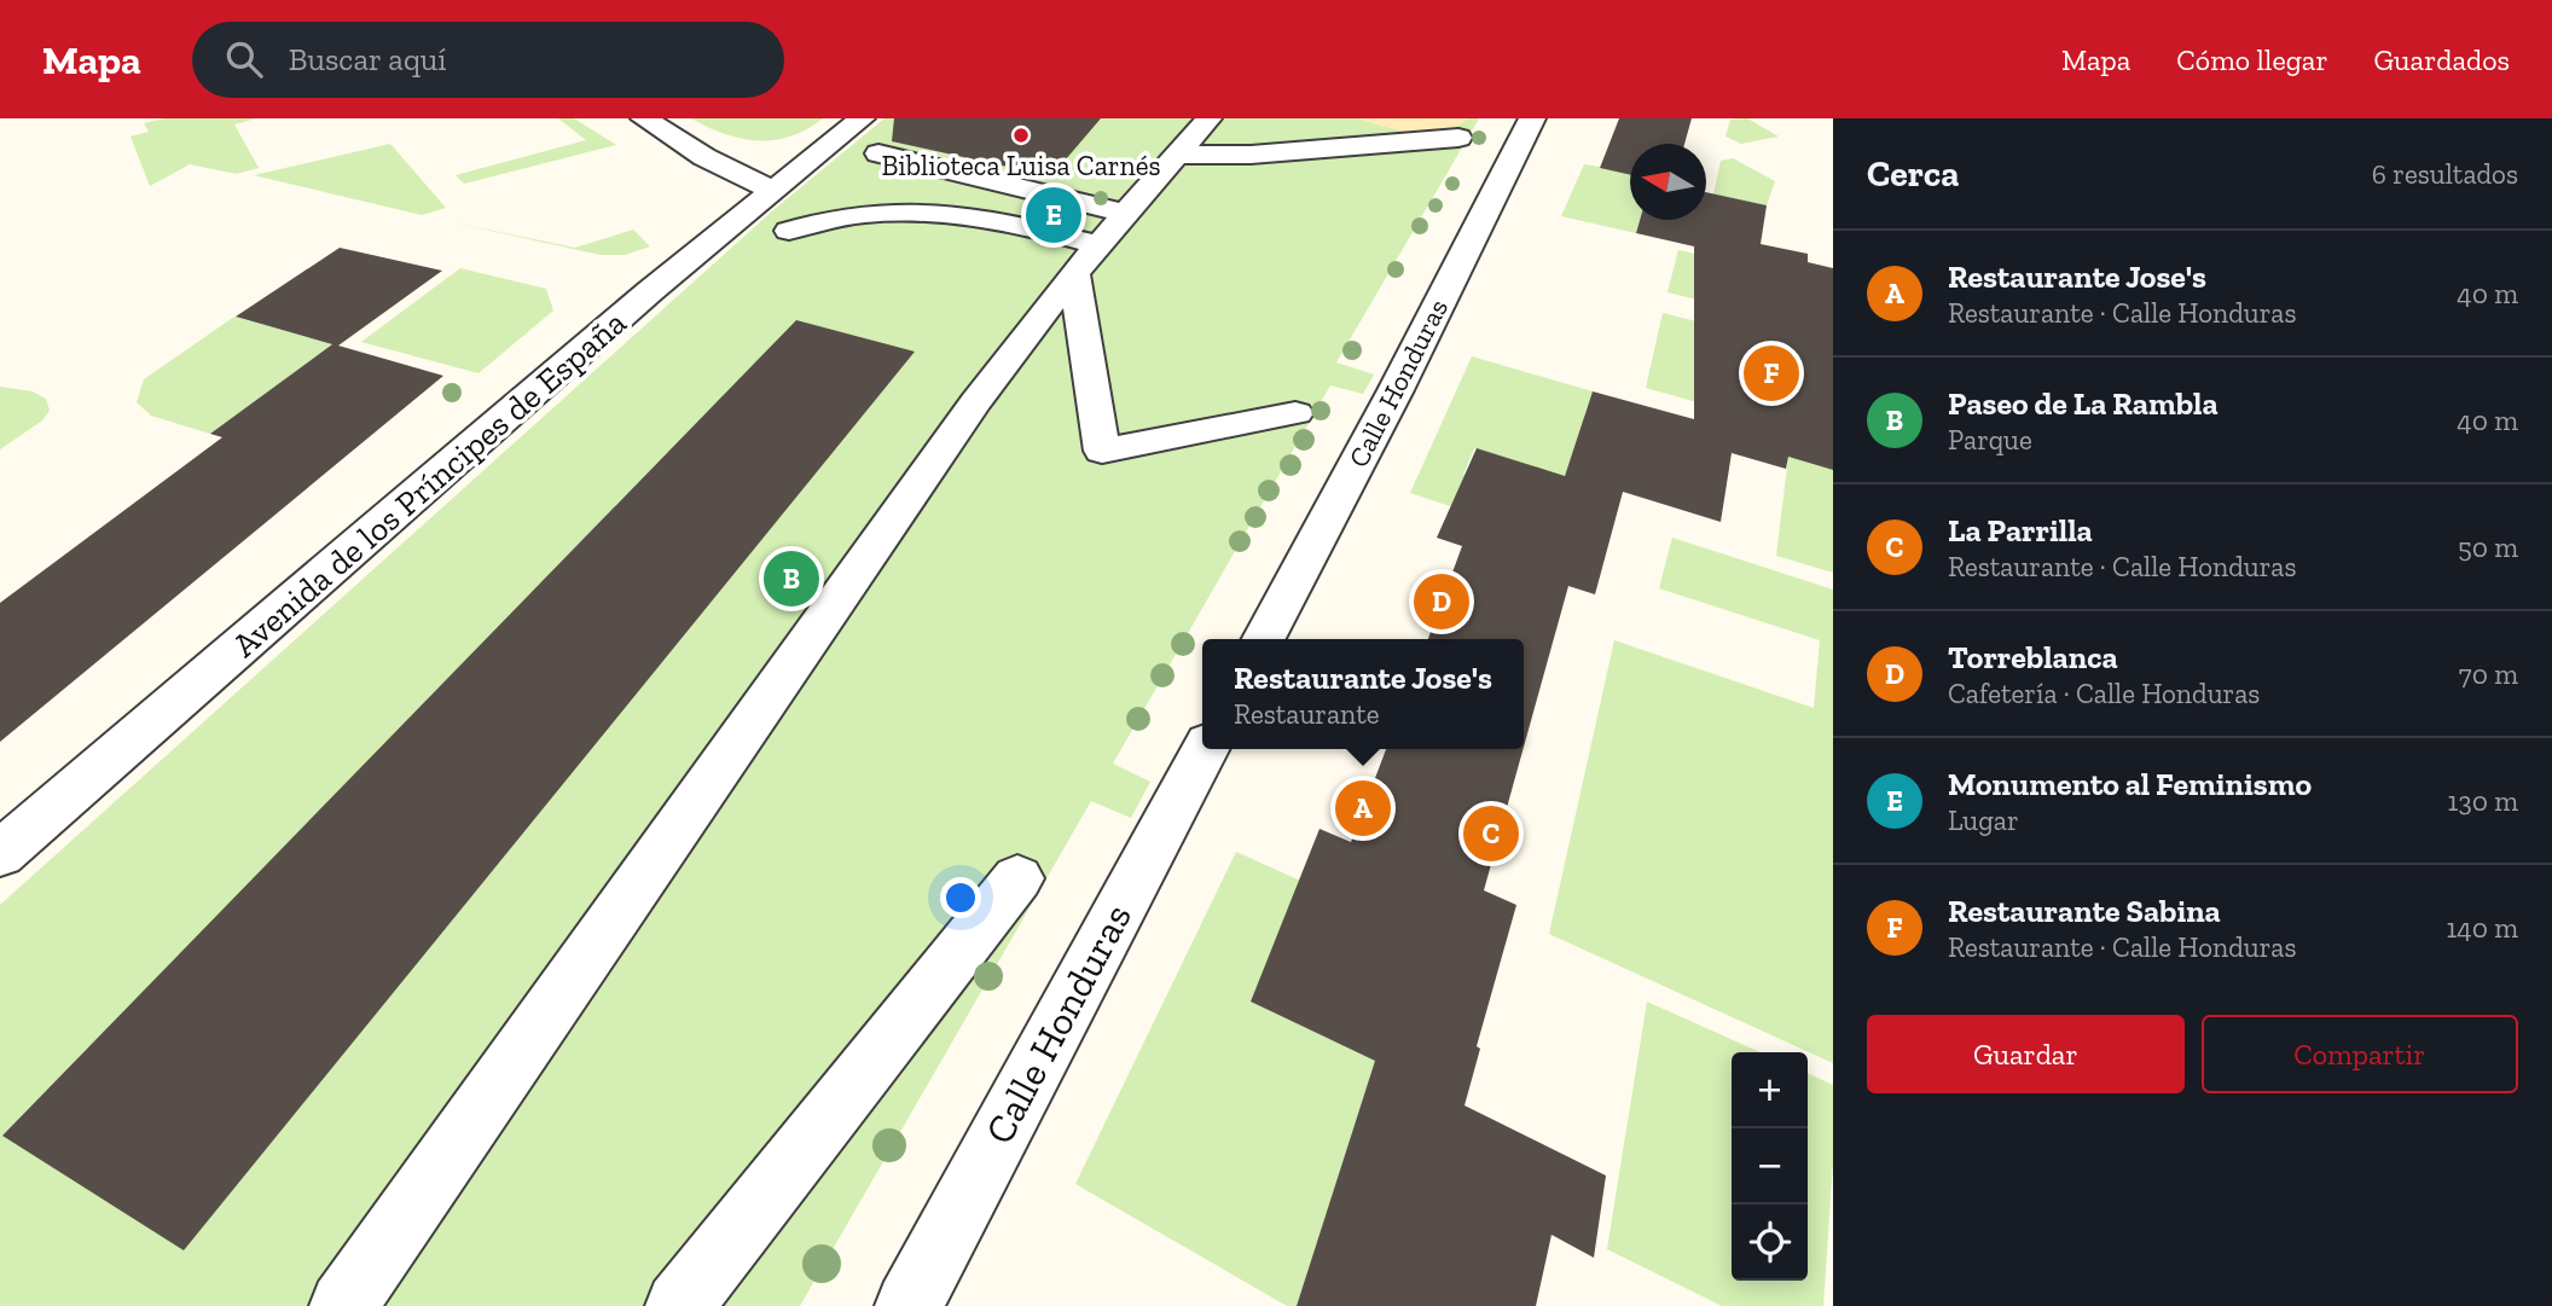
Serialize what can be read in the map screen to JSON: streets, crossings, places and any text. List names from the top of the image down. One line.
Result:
{"streets":{"street":["Calle Honduras","Avenida de los Príncipes de España"]},"places":["Biblioteca Luisa Carnés"],"north":"left","page":{"header":"Mapa","search":"Buscar aquí","nav":["Mapa","Cómo llegar","Guardados"],"heading":["Cerca","6 resultados"],"pins":["E","F","B","D","A","C"],"list":[{"mark":"A","name":"Restaurante Jose's","note":"Restaurante · Calle Honduras","value":"40 m"},{"mark":"B","name":"Paseo de La Rambla","note":"Parque","value":"40 m"},{"mark":"C","name":"La Parrilla","note":"Restaurante · Calle Honduras","value":"50 m"},{"mark":"D","name":"Torreblanca","note":"Cafetería · Calle Honduras","value":"70 m"},{"mark":"E","name":"Monumento al Feminismo","note":"Lugar","value":"130 m"},{"mark":"F","name":"Restaurante Sabina","note":"Restaurante · Calle Honduras","value":"140 m"}],"popup":["Restaurante Jose's","Restaurante"],"buttons":["Guardar","Compartir"],"map_buttons":["+","−"]}}
